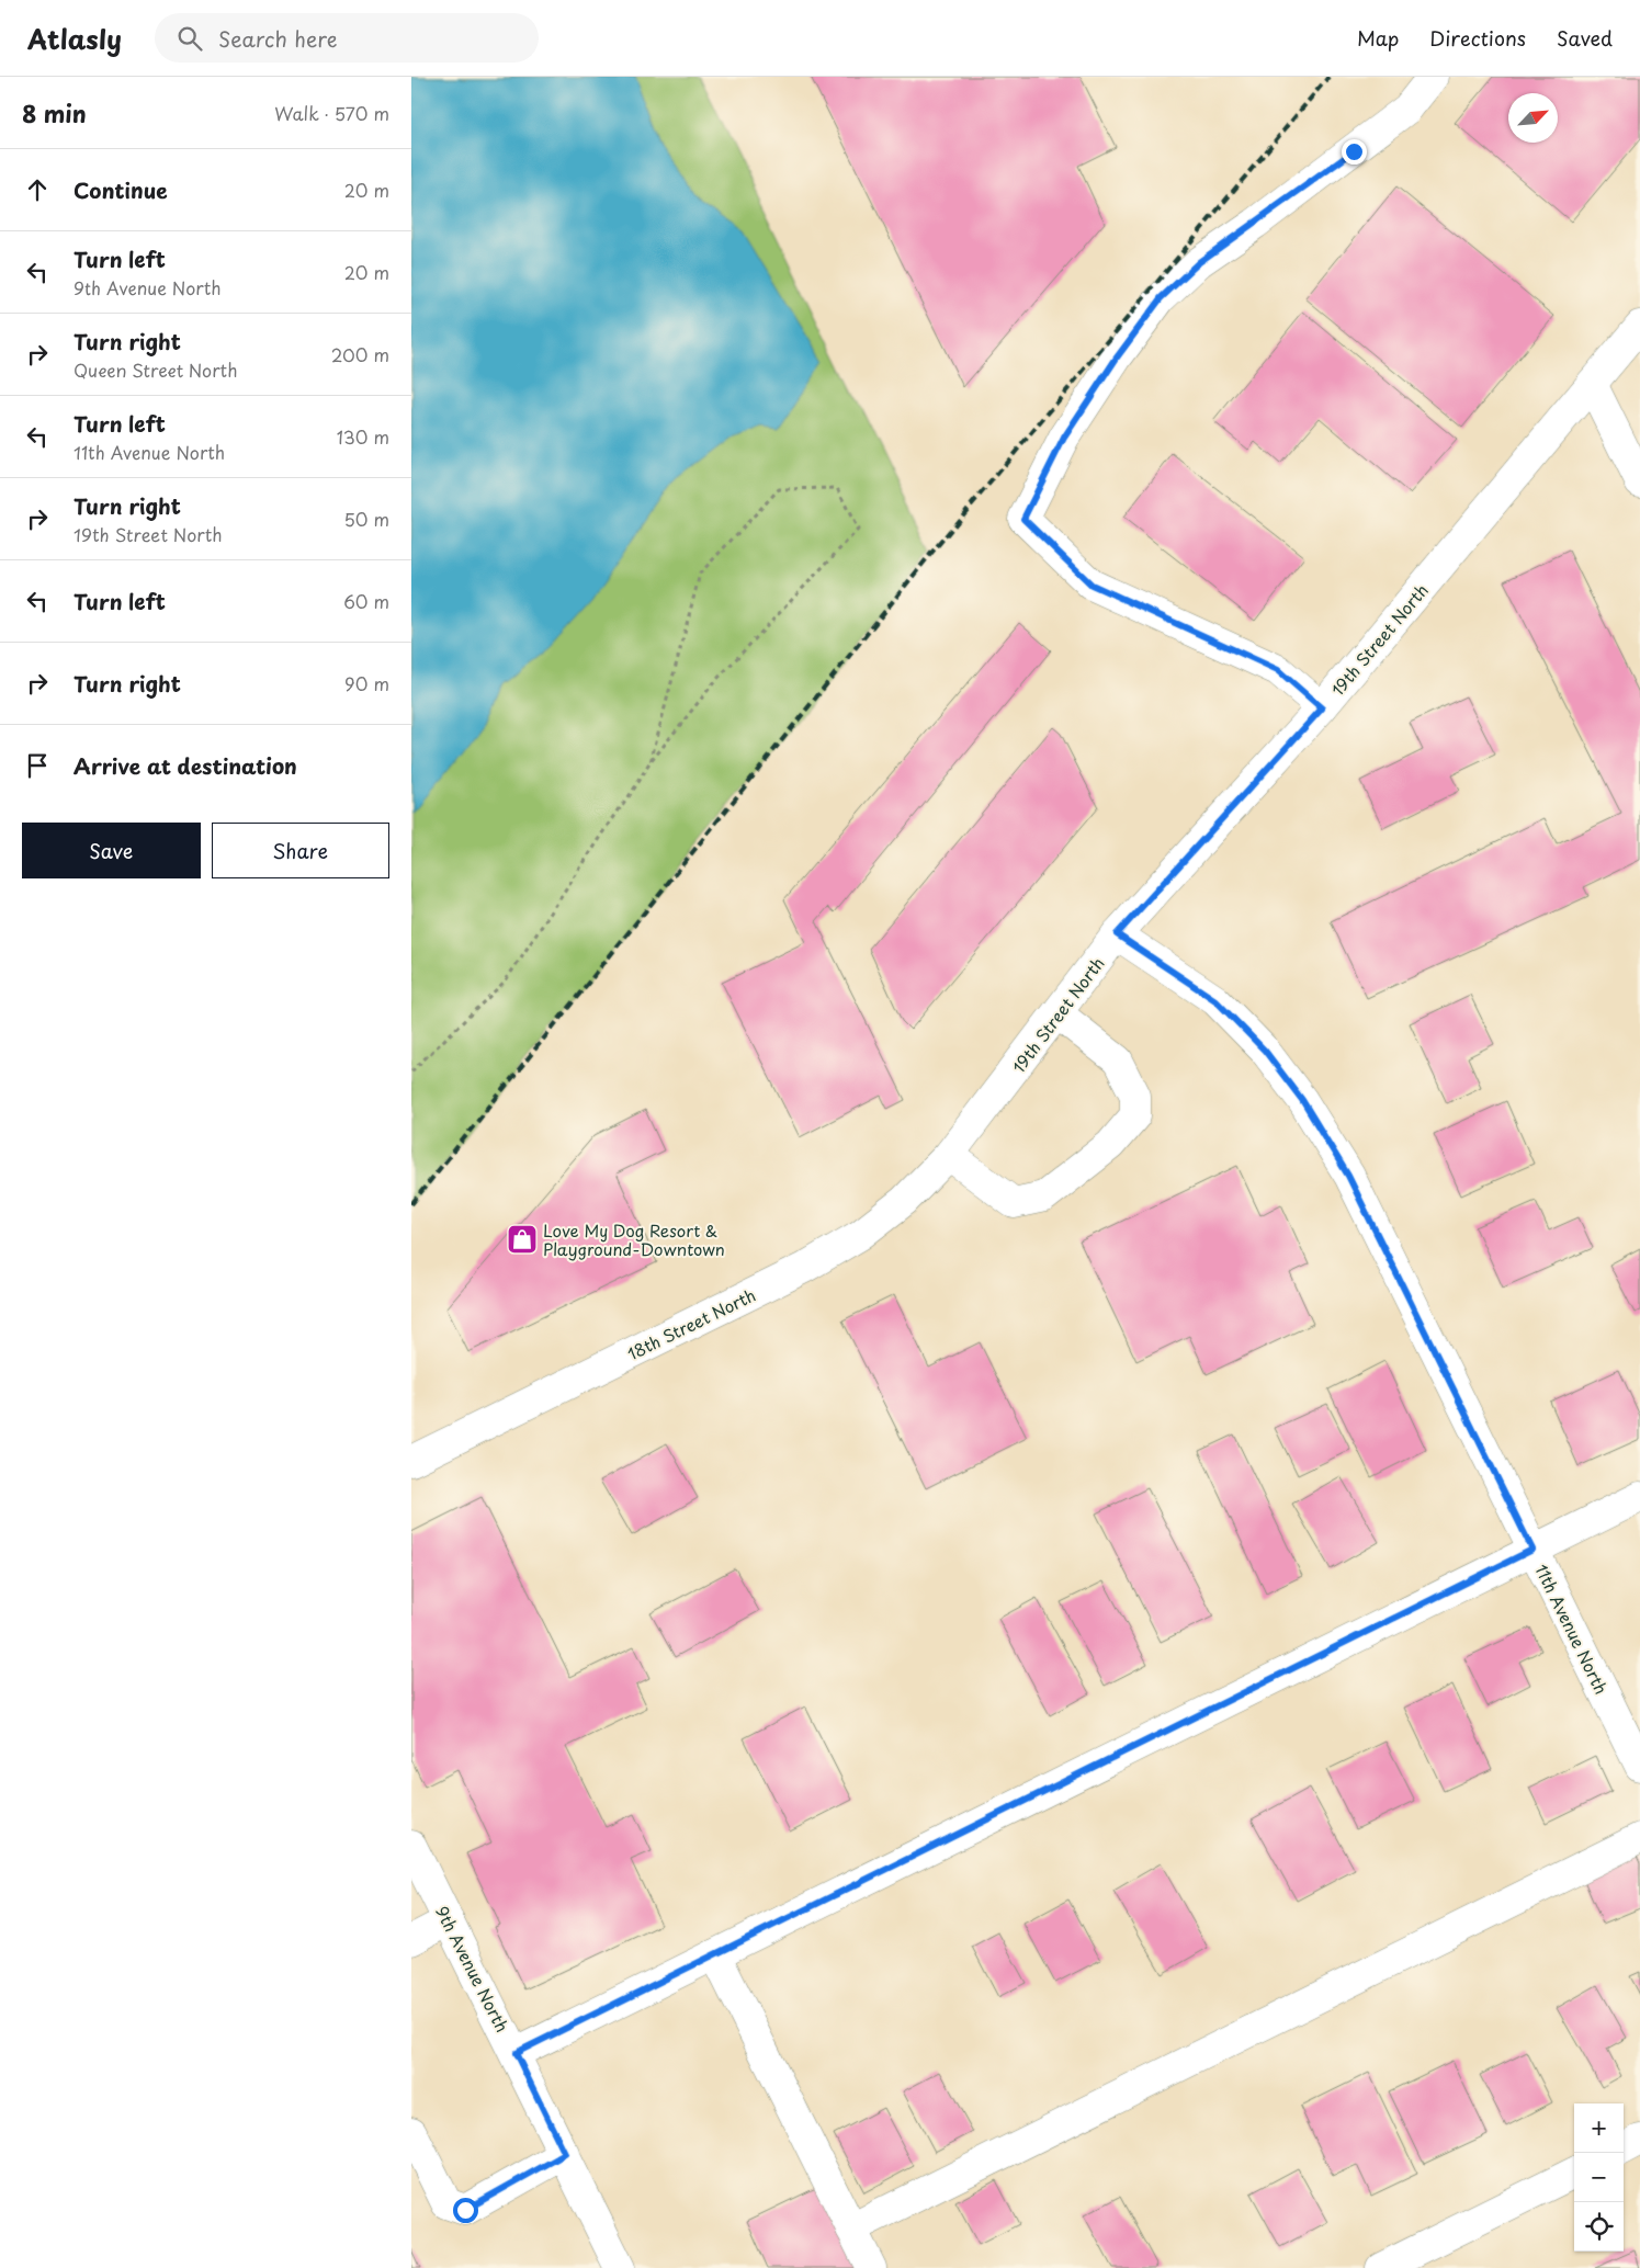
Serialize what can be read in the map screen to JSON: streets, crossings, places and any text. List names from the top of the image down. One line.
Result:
{"streets":{"street":["19th Street North","18th Street North","11th Avenue North","9th Avenue North"]},"crossings":[["19th Street North","18th Street North"],["19th Street North","11th Avenue North"]],"places":{"shop":["Love My Dog Resort & Playground-Downtown"]},"north":"top right","page":{"header":"Atlasly","search":"Search here","nav":["Map","Directions","Saved"],"heading":["8 min","Walk · 570 m"],"list":[["Continue","20 m"],["Turn left","9th Avenue North","20 m"],["Turn right","Queen Street North","200 m"],["Turn left","11th Avenue North","130 m"],["Turn right","19th Street North","50 m"],["Turn left","60 m"],["Turn right","90 m"],"Arrive at destination"],"buttons":["Save","Share"],"map_buttons":["+","−"]}}
